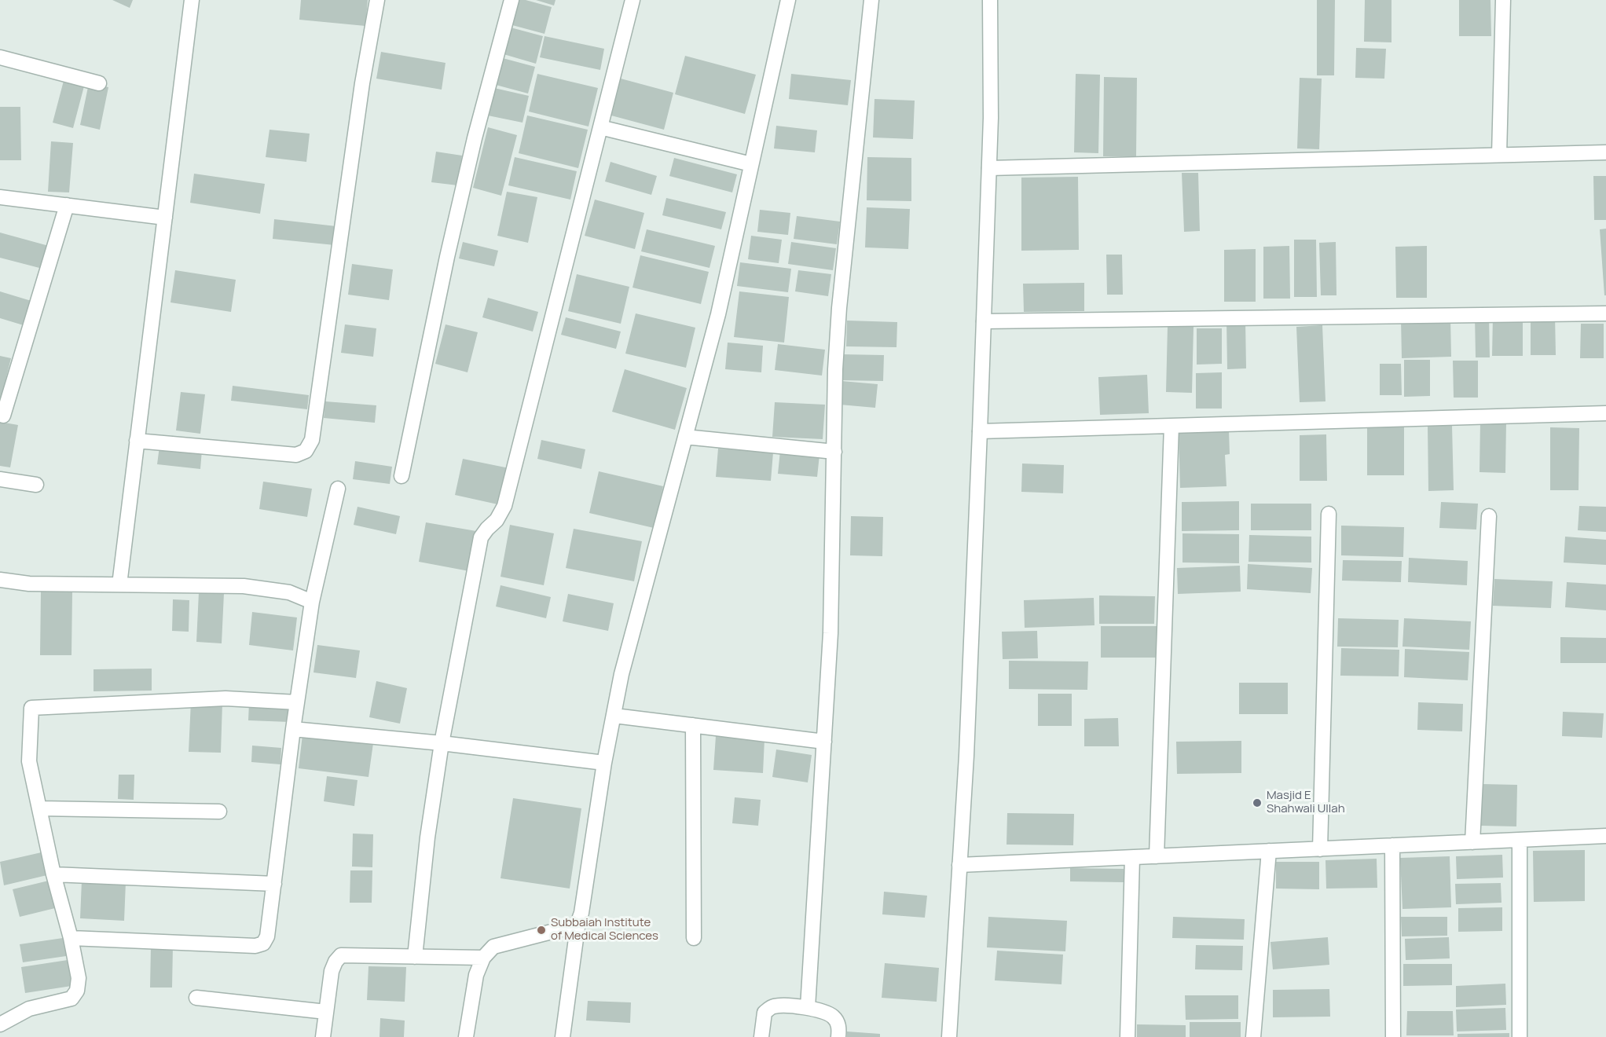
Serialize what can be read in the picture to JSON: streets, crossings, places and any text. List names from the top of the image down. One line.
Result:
{"places":["Masjid E Shahwali Ullah","Subbaiah Institute of Medical Sciences"]}
